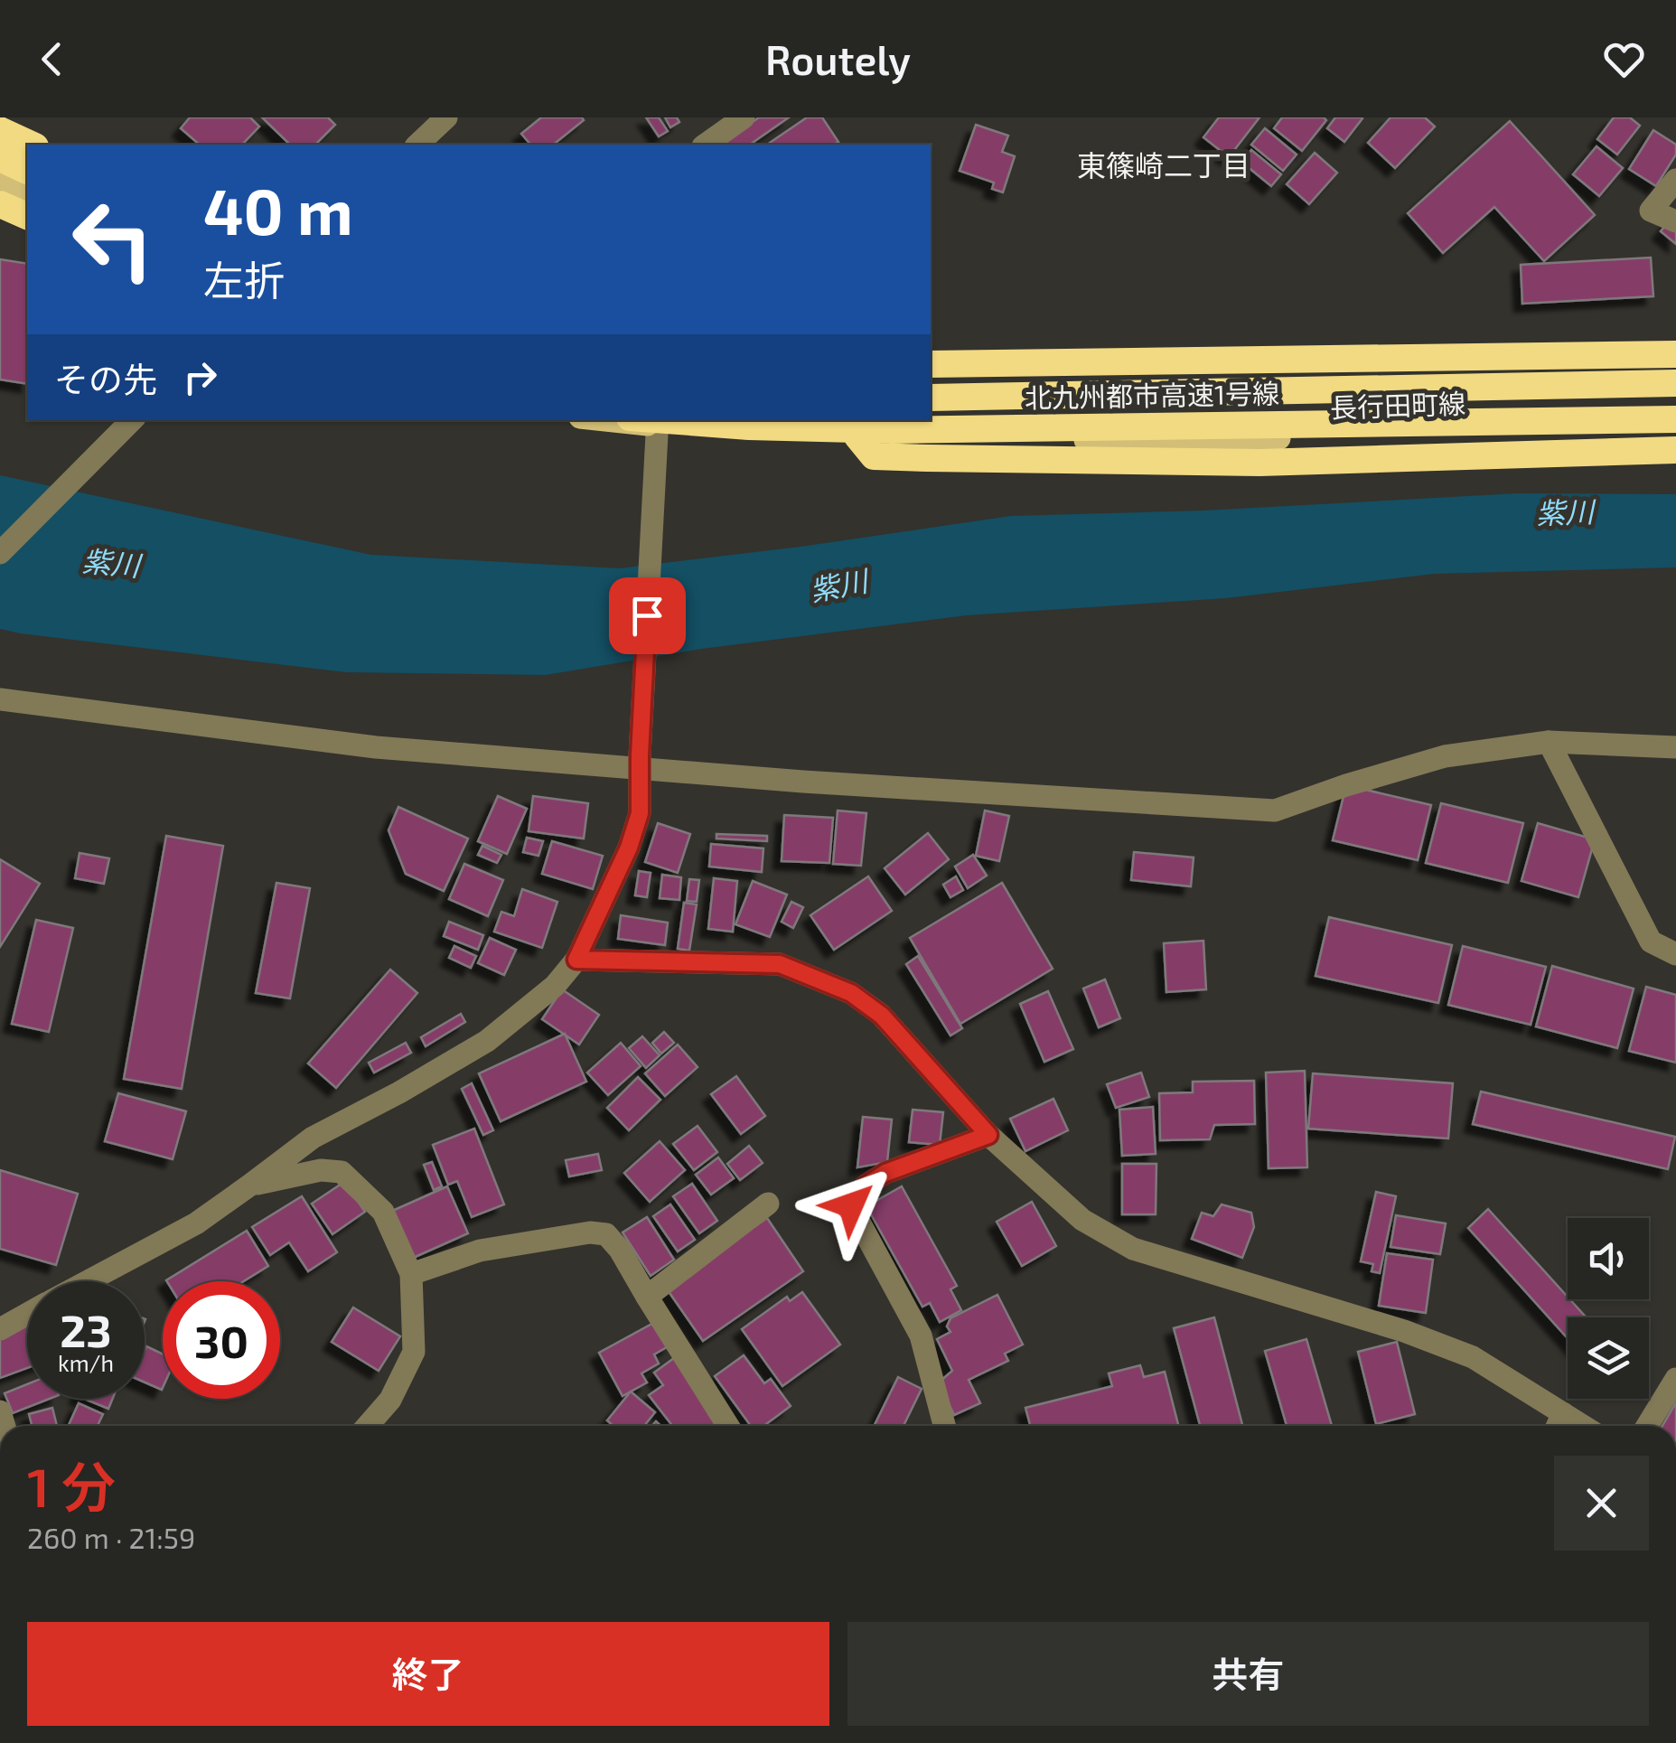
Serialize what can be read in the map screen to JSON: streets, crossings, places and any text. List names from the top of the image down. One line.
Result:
{"streets":{"highway":["北九州都市高速1号線"],"main road":["長行田町線"]},"crossings":[["北九州都市高速1号線","長行田町線"]],"districts":["東篠崎二丁目"],"water":["紫川"],"page":{"header":"Routely","turn":["40 m","左折"],"then":"その先","speed":"23 km/h","limit":"30","heading":["1 分","260 m · 21:59"],"buttons":["終了","共有"]}}
